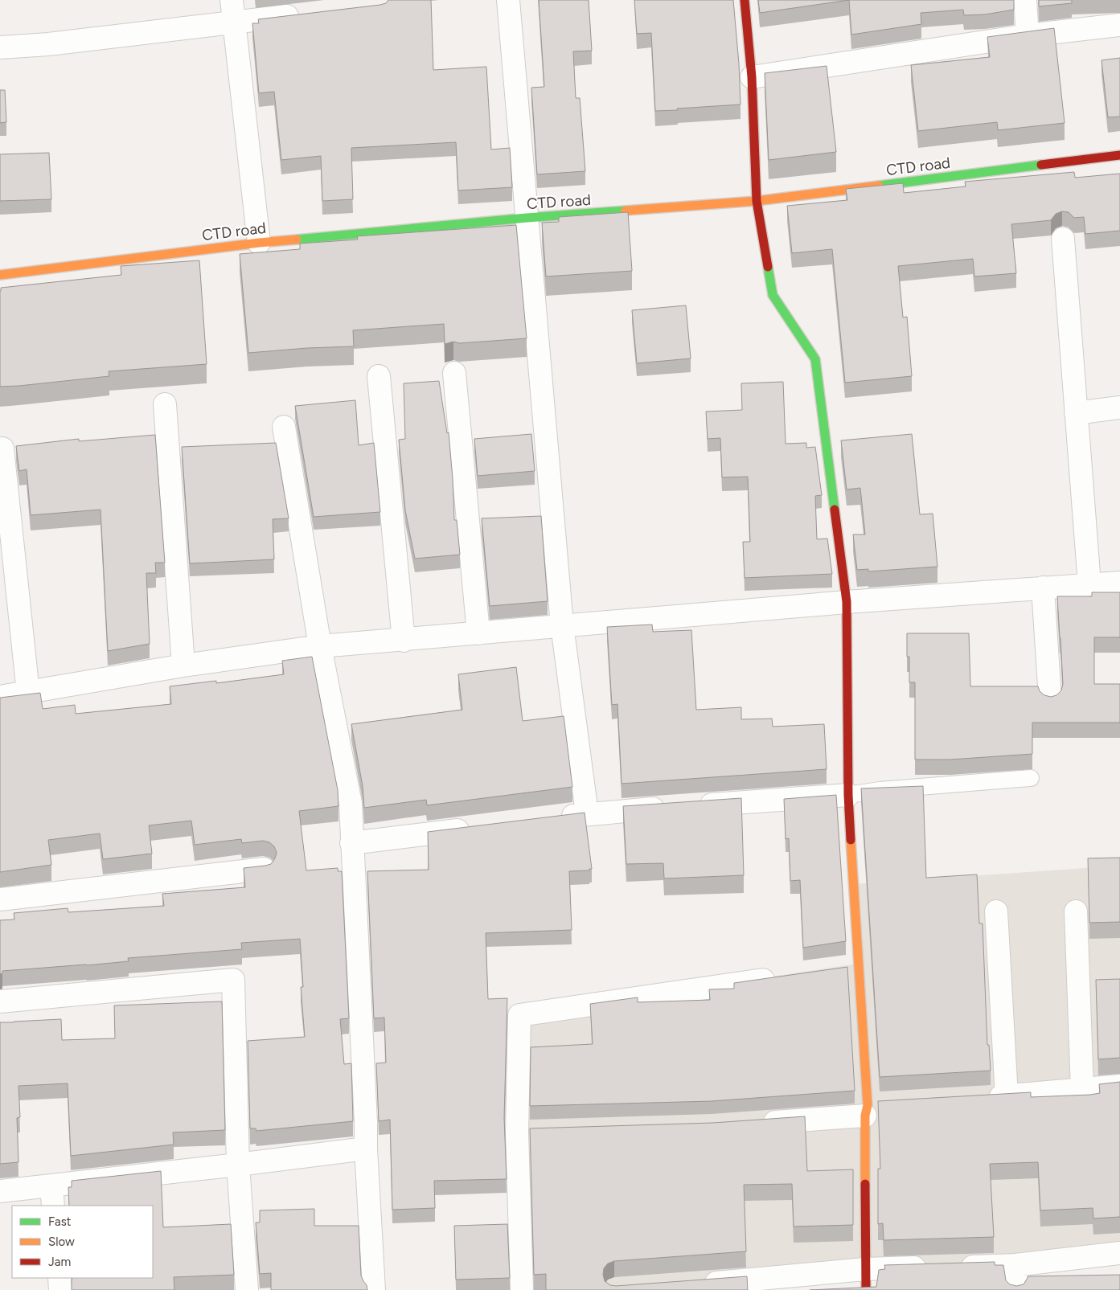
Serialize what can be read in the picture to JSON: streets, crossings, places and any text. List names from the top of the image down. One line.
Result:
{"streets":{"street":["CTD road"]},"legend":["Fast","Slow","Jam"]}
